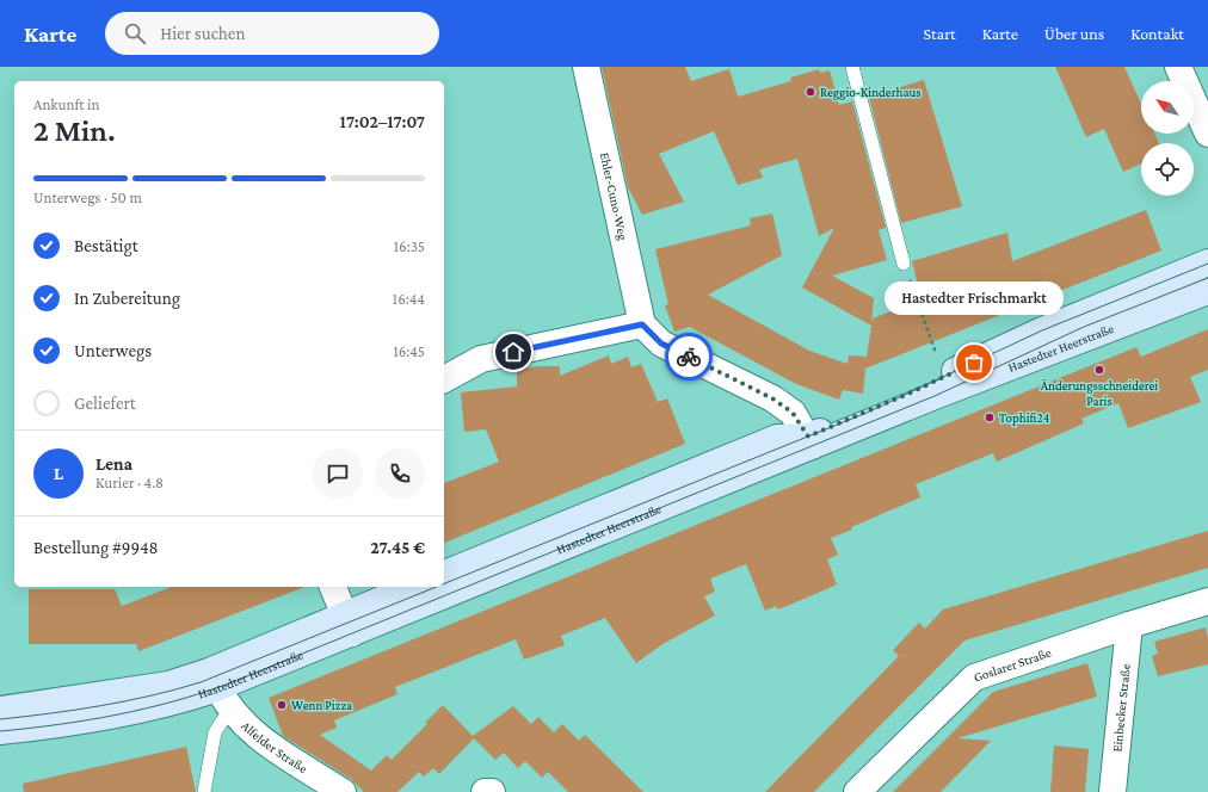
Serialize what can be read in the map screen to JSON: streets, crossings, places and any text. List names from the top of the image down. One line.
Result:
{"streets":{"street":["Ehler-Cuno-Weg","Hastedter Heerstraße","Goslarer Straße","Einbecker Straße","Alfelder Straße"]},"crossings":[["Hastedter Heerstraße","Alfelder Straße"],["Goslarer Straße","Einbecker Straße"]],"places":["Reggio-Kinderhaus","Hastedter Frischmarkt","Änderungsschneiderei Paris","Tophifi24","Wenn Pizza"],"north":"top left","page":{"header":"Karte","search":"Hier suchen","nav":["Start","Karte","Über uns","Kontakt"],"heading":["2 Min.","Ankunft in","17:02–17:07"],"panel":["Lena","Kurier · 4.8","Bestellung #9948","27.45 €"],"bar":"Unterwegs · 50 m","list":[["Bestätigt","16:35"],["In Zubereitung","16:44"],["Unterwegs","16:45"],"Geliefert"],"bubble":"Hastedter Frischmarkt","round":"L"}}
